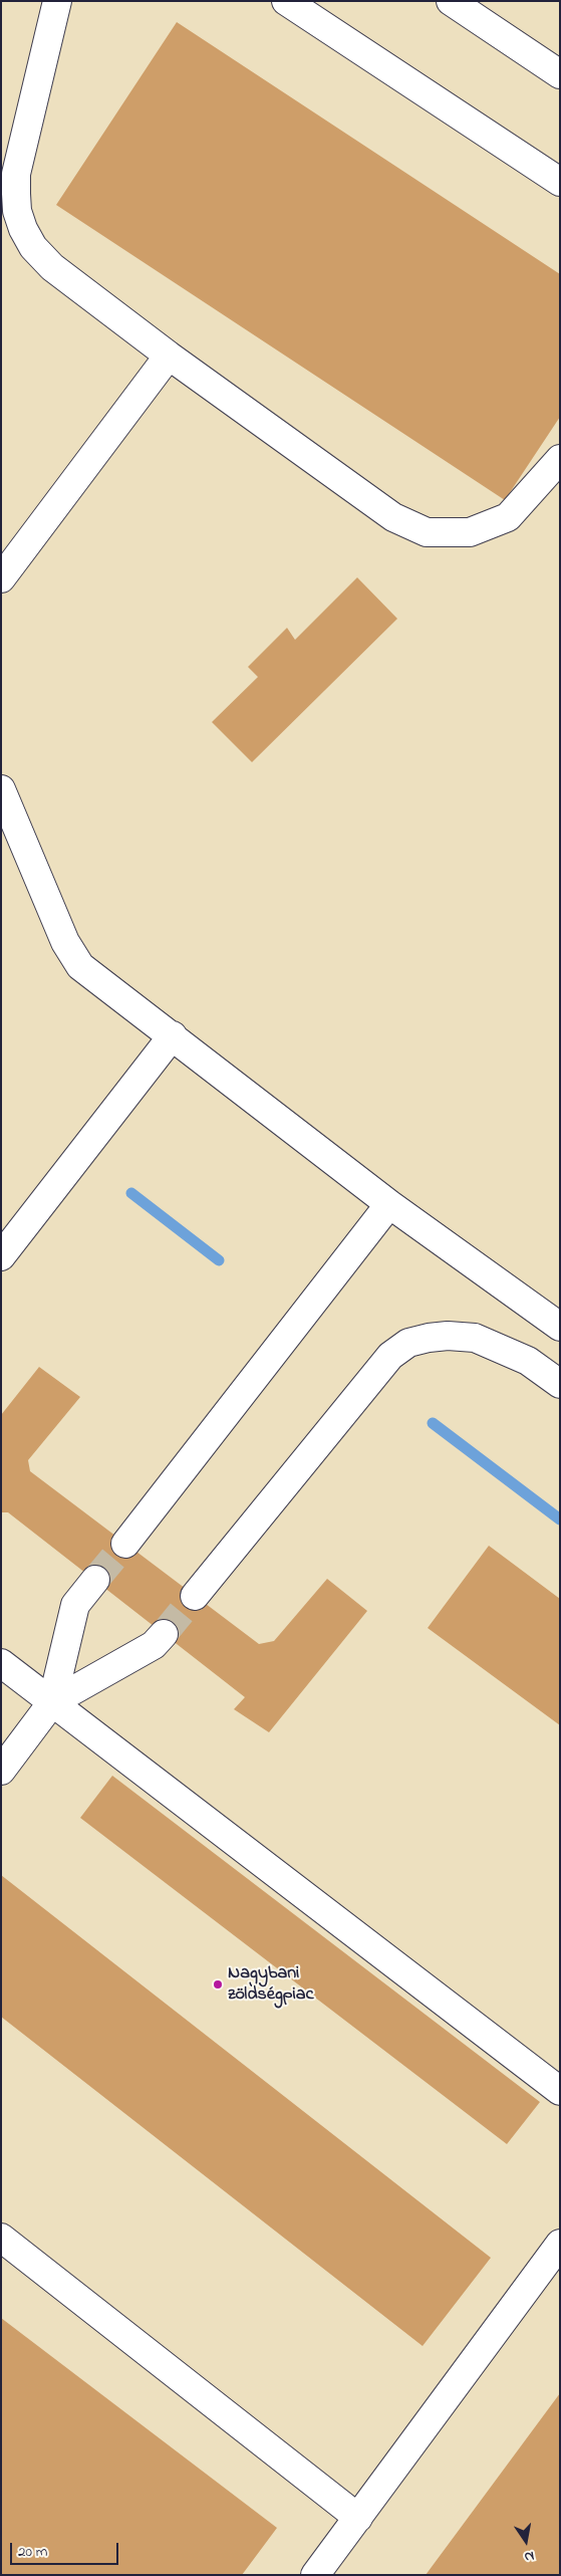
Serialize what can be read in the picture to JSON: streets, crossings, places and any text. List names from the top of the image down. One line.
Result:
{"places":["Nagybani zöldségpiac"],"scale_bar":"20 m","north":"bottom"}
